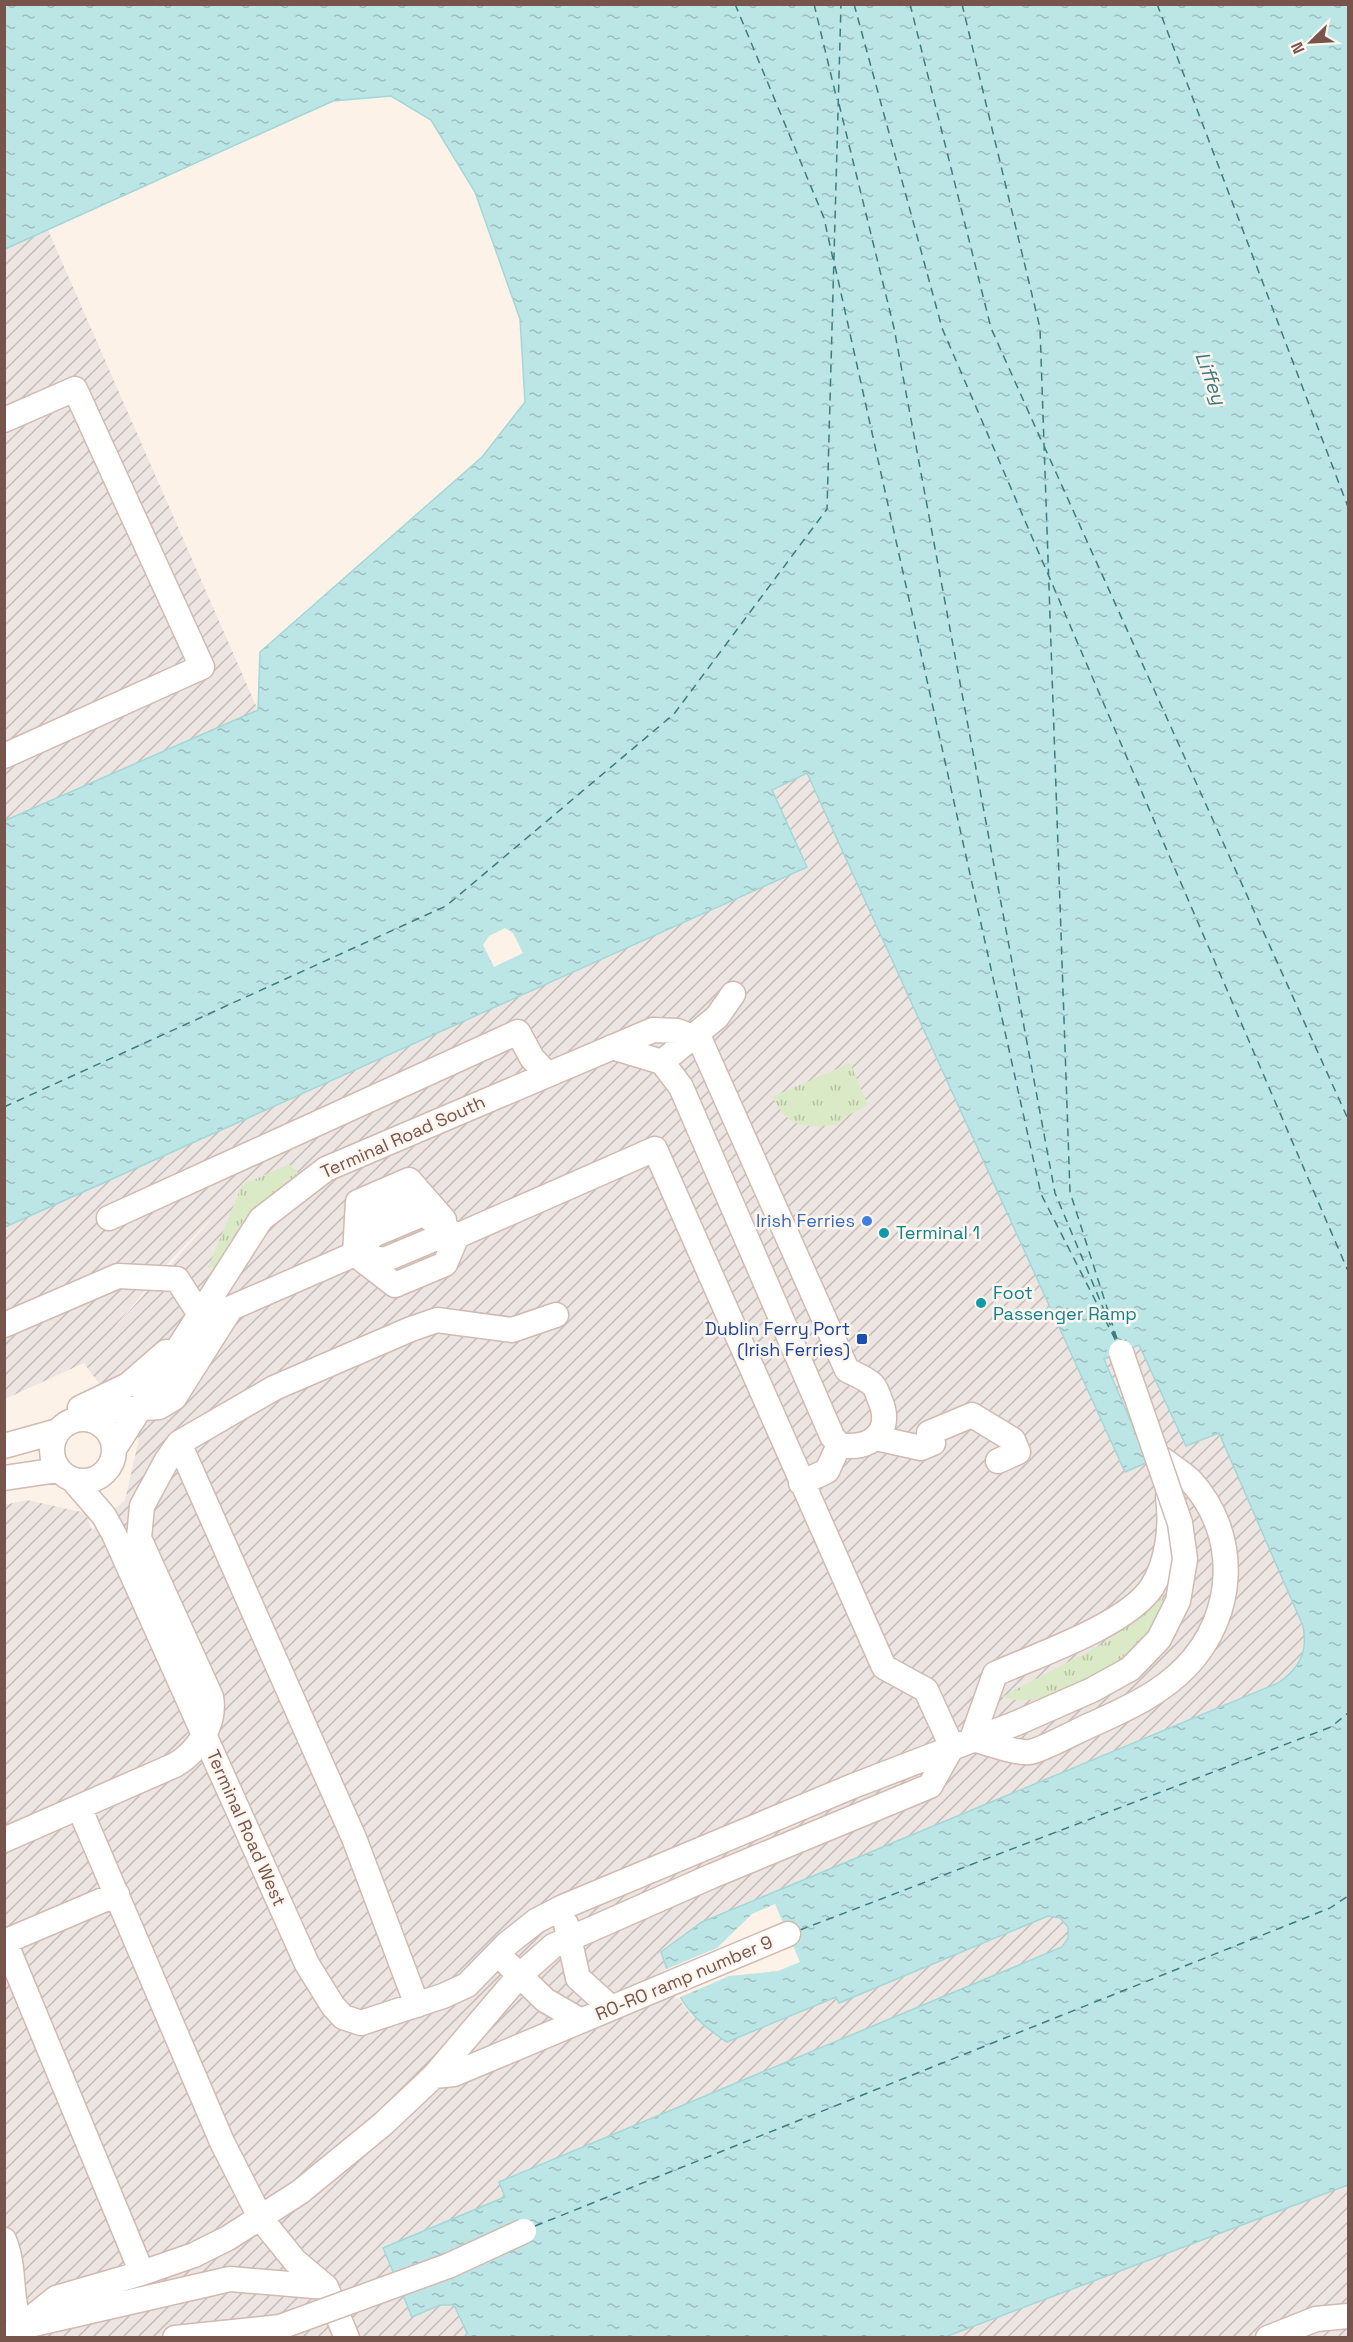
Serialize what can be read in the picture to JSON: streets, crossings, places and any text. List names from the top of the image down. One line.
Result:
{"streets":{"street":["Terminal Road South","Terminal Road West","RO-RO ramp number 9"]},"crossings":[["Terminal Road South","Terminal Road West"]],"water":["Liffey"],"places":{"other":["Irish Ferries","Terminal 1","Foot Passenger Ramp"],"transit":["Dublin Ferry Port (Irish Ferries)"]},"north":"bottom left"}
